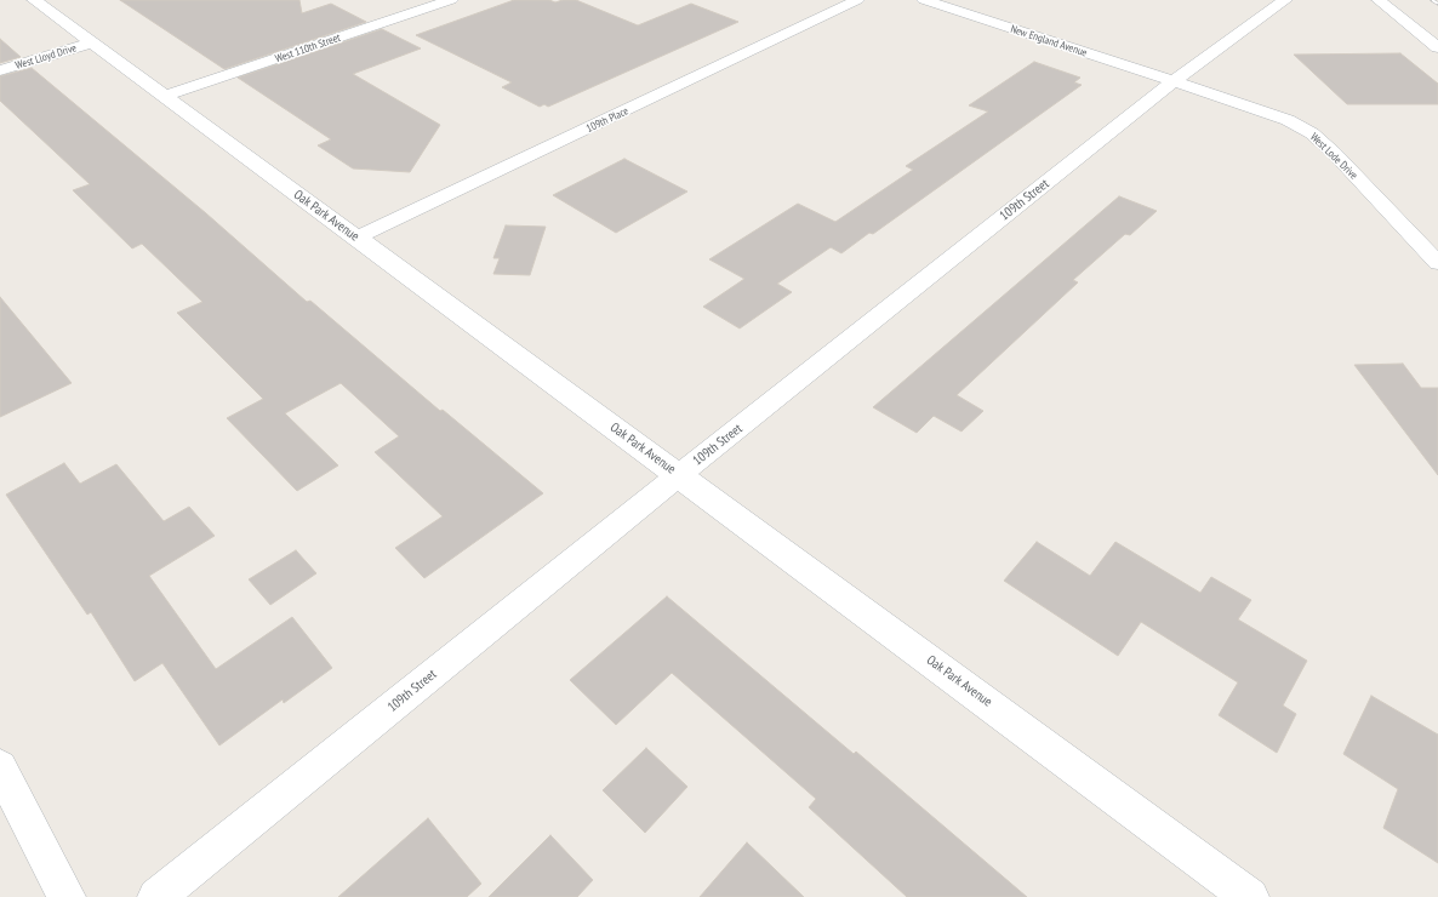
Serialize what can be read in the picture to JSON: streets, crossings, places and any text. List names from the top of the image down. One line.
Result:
{"streets":{"street":["New England Avenue","West 110th Street","West Lloyd Drive","109th Place","West Lode Drive","109th Street","Oak Park Avenue"]},"crossings":[["New England Avenue","West Lode Drive"],["New England Avenue","109th Street"],["West 110th Street","Oak Park Avenue"],["West Lloyd Drive","Oak Park Avenue"],["109th Place","Oak Park Avenue"],["West Lode Drive","109th Street"],["109th Street","Oak Park Avenue"]]}
